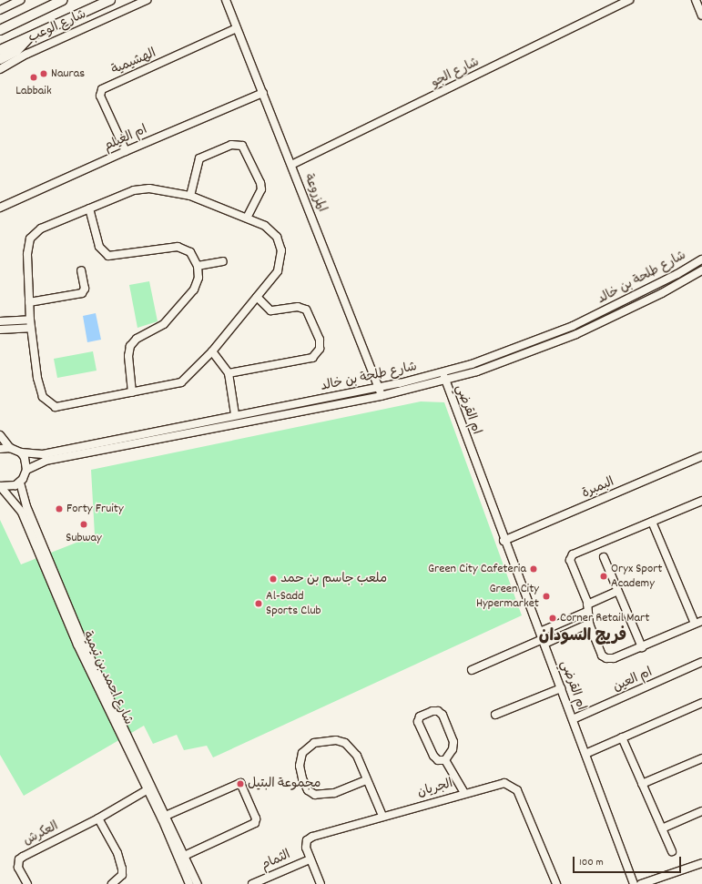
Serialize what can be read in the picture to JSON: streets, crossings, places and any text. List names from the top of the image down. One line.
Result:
{"streets":{"main road":["شارع الوعب"],"street":["الهشيمية","شارع الجو","ام الغيلم","المزروعة","شارع طلحة بن خالد","ام القرضي","البمبرة","شارع احمد بن تيمية","ام العين","الجريان","العكرش","الثمام"]},"crossings":[["الهشيمية","ام الغيلم"],["الهشيمية","المزروعة"],["شارع الجو","المزروعة"],["ام الغيلم","المزروعة"],["المزروعة","شارع طلحة بن خالد"],["شارع طلحة بن خالد","ام القرضي"],["ام القرضي","البمبرة"],["ام القرضي","ام العين"],["شارع احمد بن تيمية","العكرش"],["الجريان","الثمام"]],"districts":["فريج السودان"],"places":["Nauras","Labbaik","Forty Fruity","Subway","Green City Cafeteria","Oryx Sport Academy","ملعب جاسم بن حمد","Green City Hypermarket","Al-Sadd Sports Club","Corner Retail Mart","مجموعة البتيل"],"scale_bar":"100 m"}
